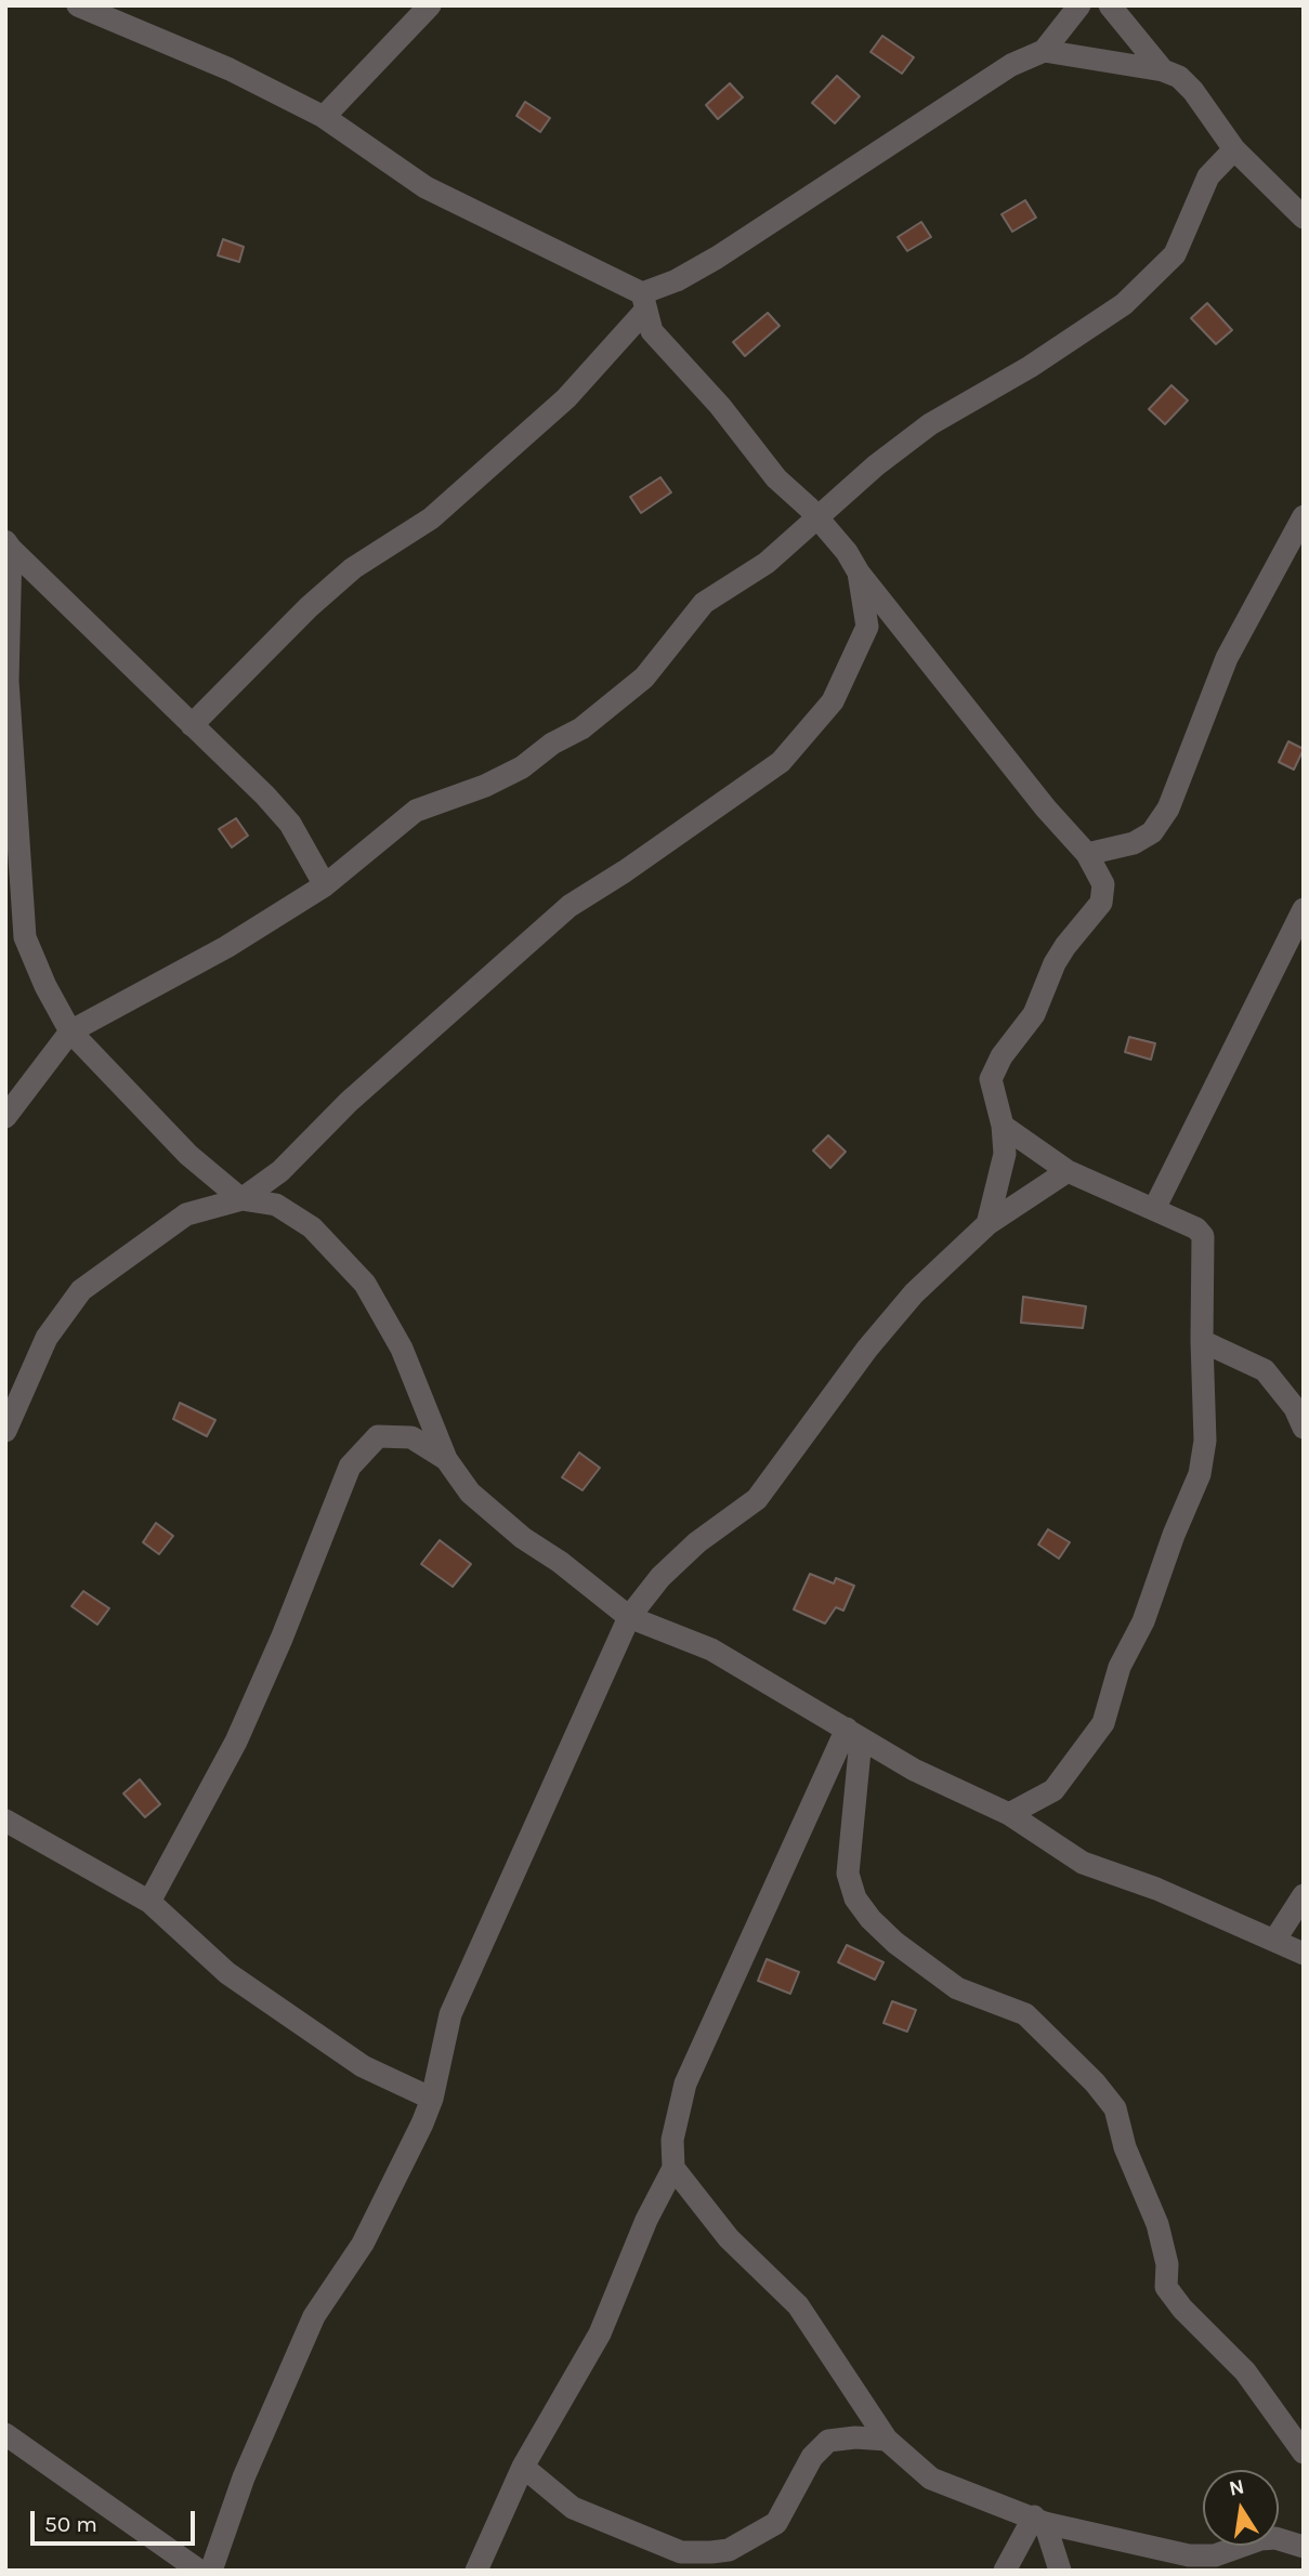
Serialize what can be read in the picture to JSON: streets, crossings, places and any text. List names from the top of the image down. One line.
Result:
{"scale_bar":"50 m","north":"top"}
